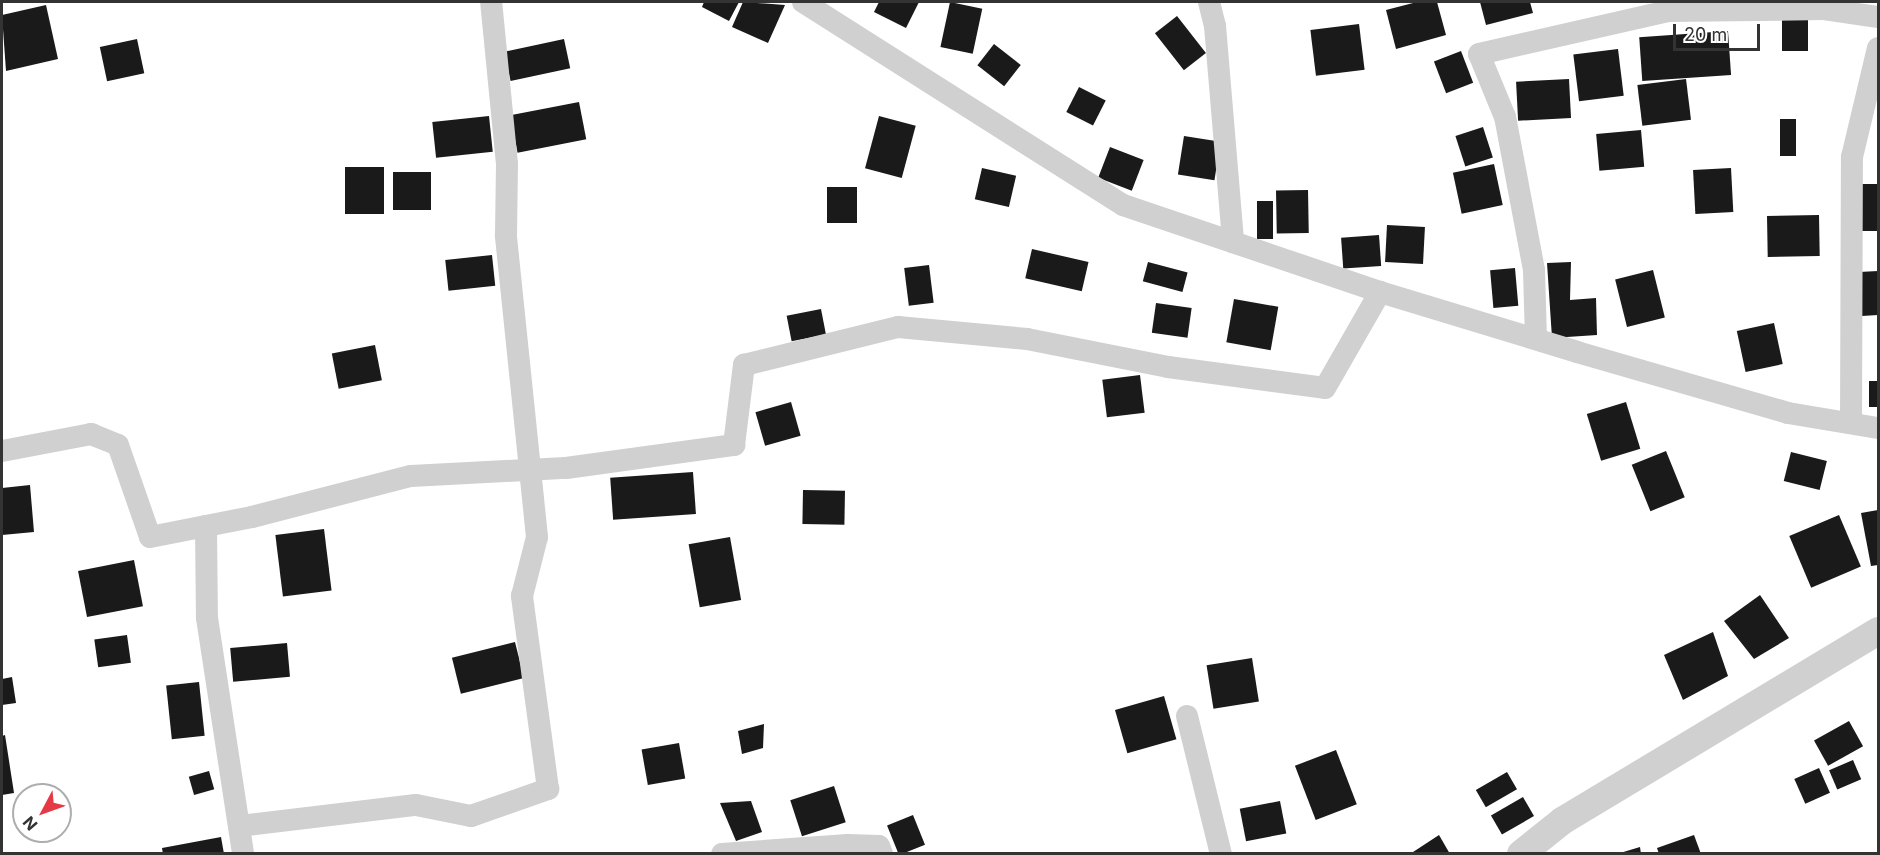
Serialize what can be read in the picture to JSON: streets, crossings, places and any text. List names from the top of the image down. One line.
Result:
{"scale_bar":"20 m","north":"bottom left"}
